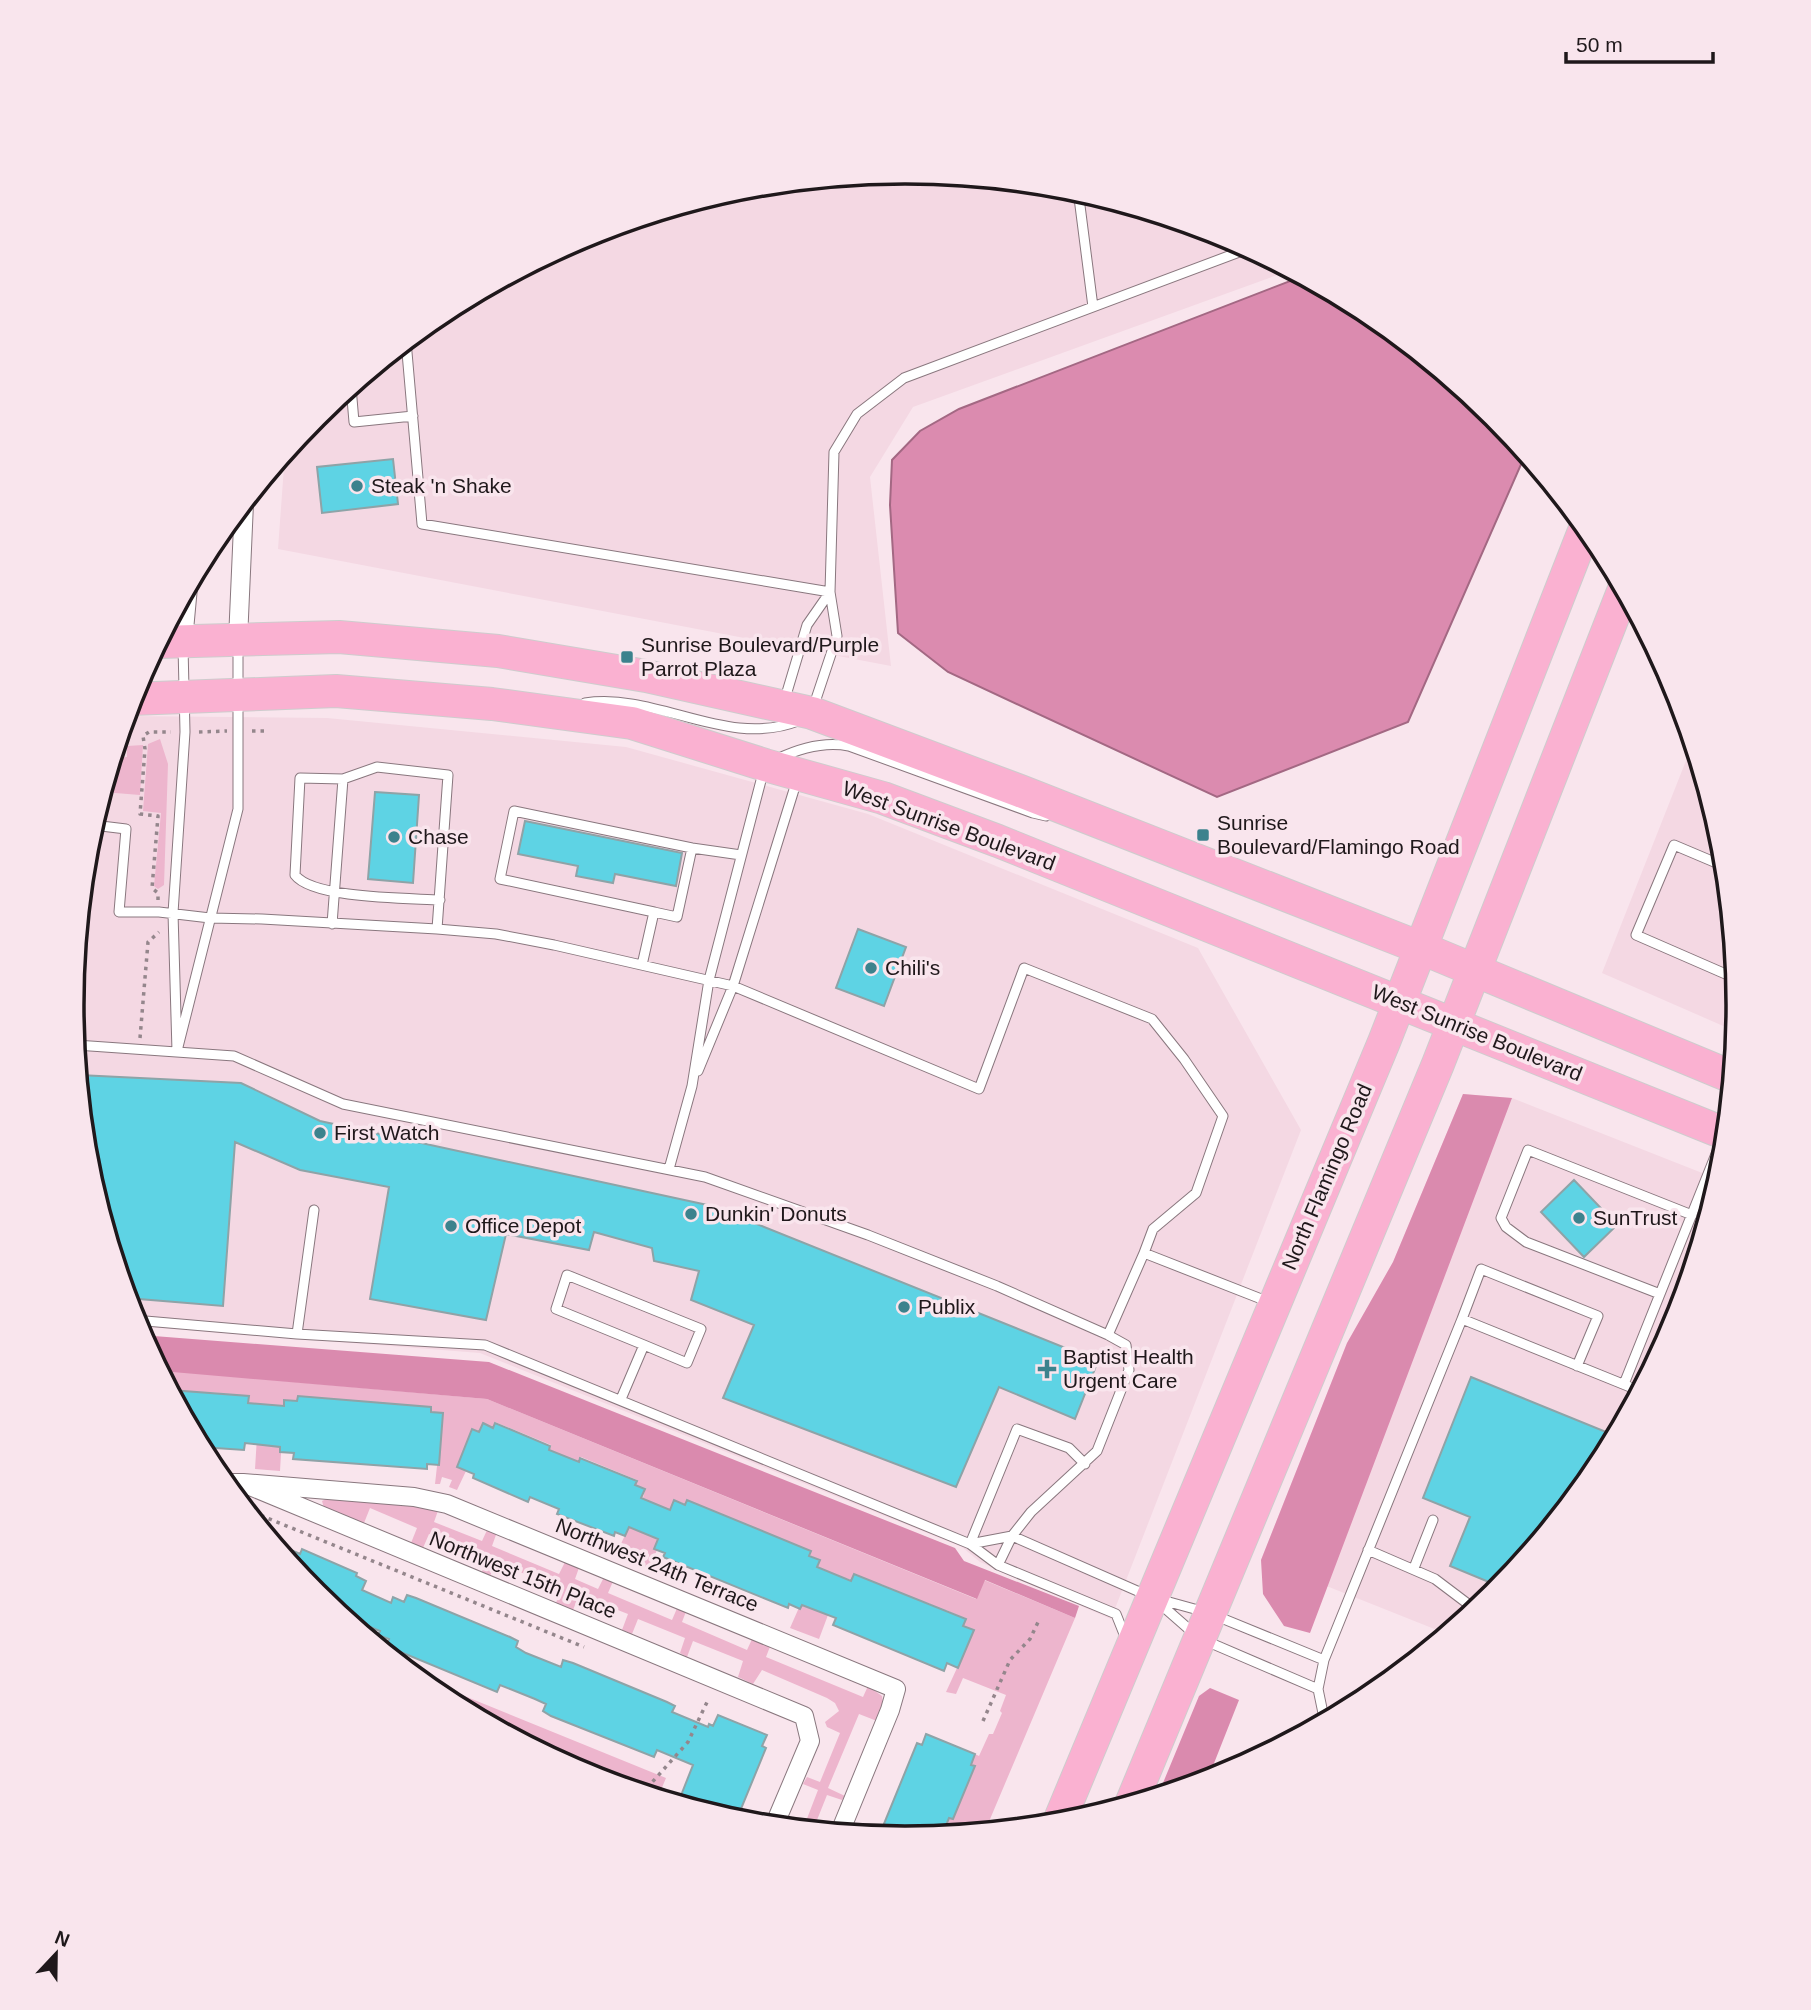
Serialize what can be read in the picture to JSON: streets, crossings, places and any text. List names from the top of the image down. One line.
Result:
{"streets":{"highway":["West Sunrise Boulevard","North Flamingo Road"],"street":["Northwest 24th Terrace","Northwest 15th Place"]},"crossings":[["West Sunrise Boulevard","North Flamingo Road"],["Northwest 24th Terrace","Northwest 15th Place"]],"places":{"other":["Steak 'n Shake","Chase","Chili's","First Watch","Dunkin' Donuts","SunTrust","Office Depot","Publix"],"transit":["Sunrise Boulevard/Purple Parrot Plaza","Sunrise Boulevard/Flamingo Road"],"health":["Baptist Health Urgent Care"]},"scale_bar":"50 m","north":"top"}
